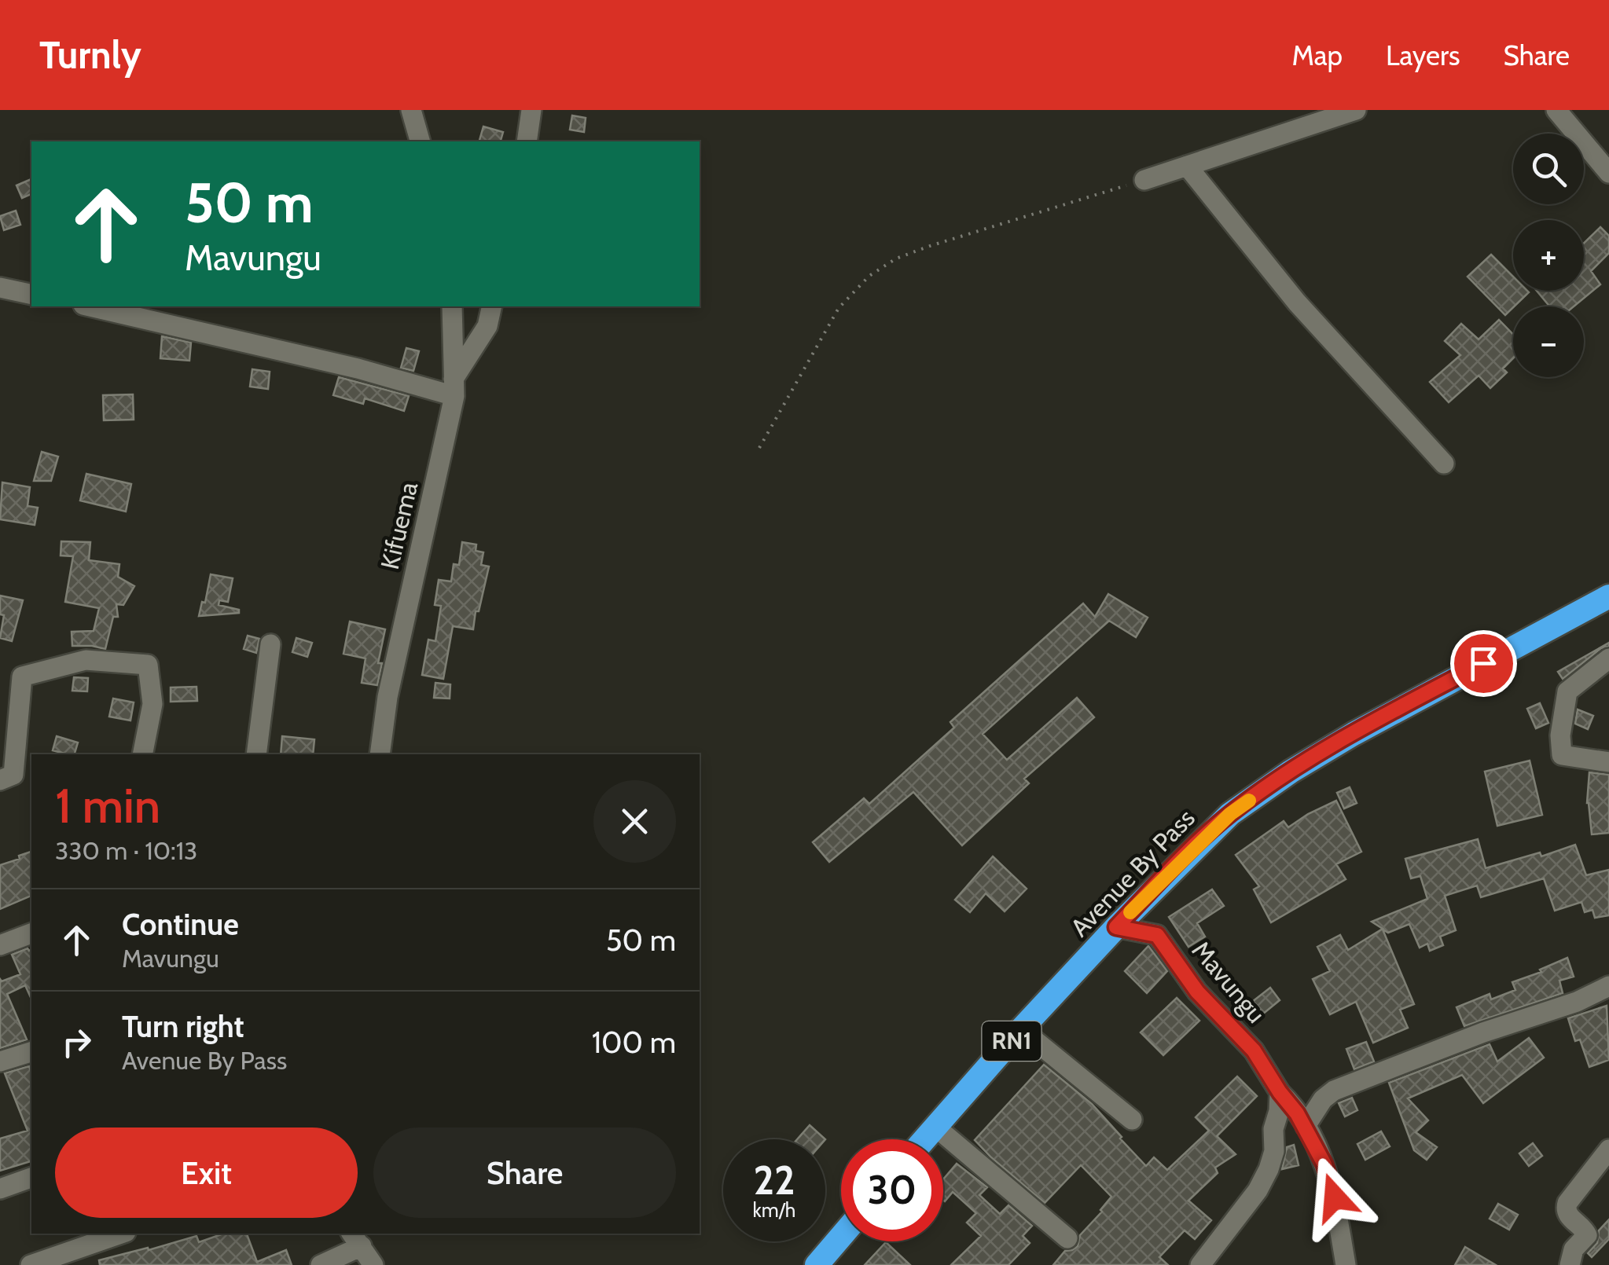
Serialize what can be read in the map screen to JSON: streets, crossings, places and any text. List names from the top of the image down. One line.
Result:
{"streets":{"highway":["Avenue By Pass","RN1"],"street":["Kifuema","Mavungu"]},"crossings":[["Avenue By Pass","Mavungu"]],"page":{"header":"Turnly","nav":["Map","Layers","Share"],"map_buttons":["+","−"],"turn":["50 m","Mavungu"],"heading":["1 min","330 m · 10:13"],"list":[{"name":"Continue","note":"Mavungu","value":"50 m"},{"name":"Turn right","note":"Avenue By Pass","value":"100 m"}],"buttons":["Exit","Share"],"speed":"22 km/h","limit":"30"}}
